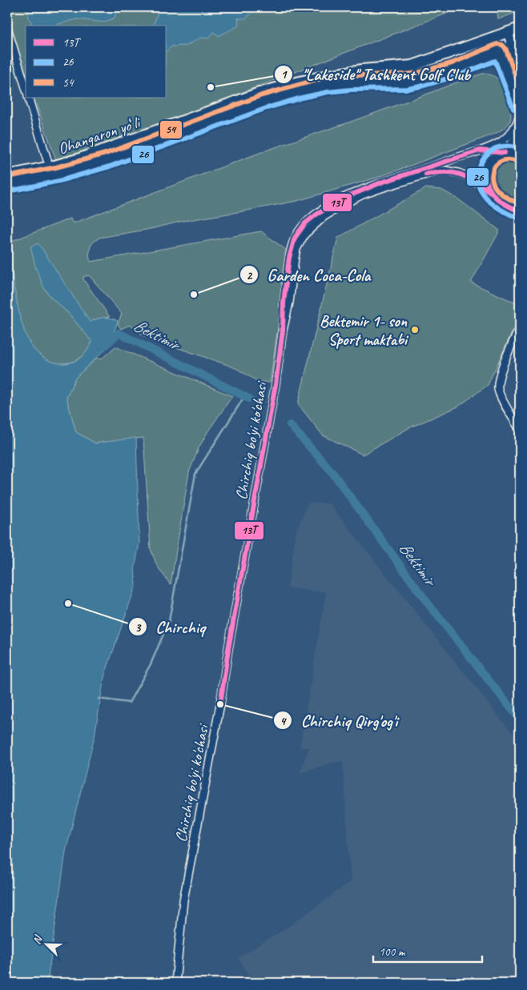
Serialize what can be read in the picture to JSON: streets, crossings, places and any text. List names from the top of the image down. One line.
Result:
{"streets":{"highway":["Ohangaron yoʻli"],"street":["Chirchiq bo'yi ko'chasi"]},"water":["Bektimir"],"places":["\"Lakeside\" Tashkent Golf Club","Garden Coca-Cola","Bektemir 1- son Sport maktabi","Chirchiq","Chirchiq Qirg'og'i"],"lines":["transit line 54","transit line 26","transit line 13Т"],"legend":["13Т","26","54"],"scale_bar":"100 m","north":"top left"}
